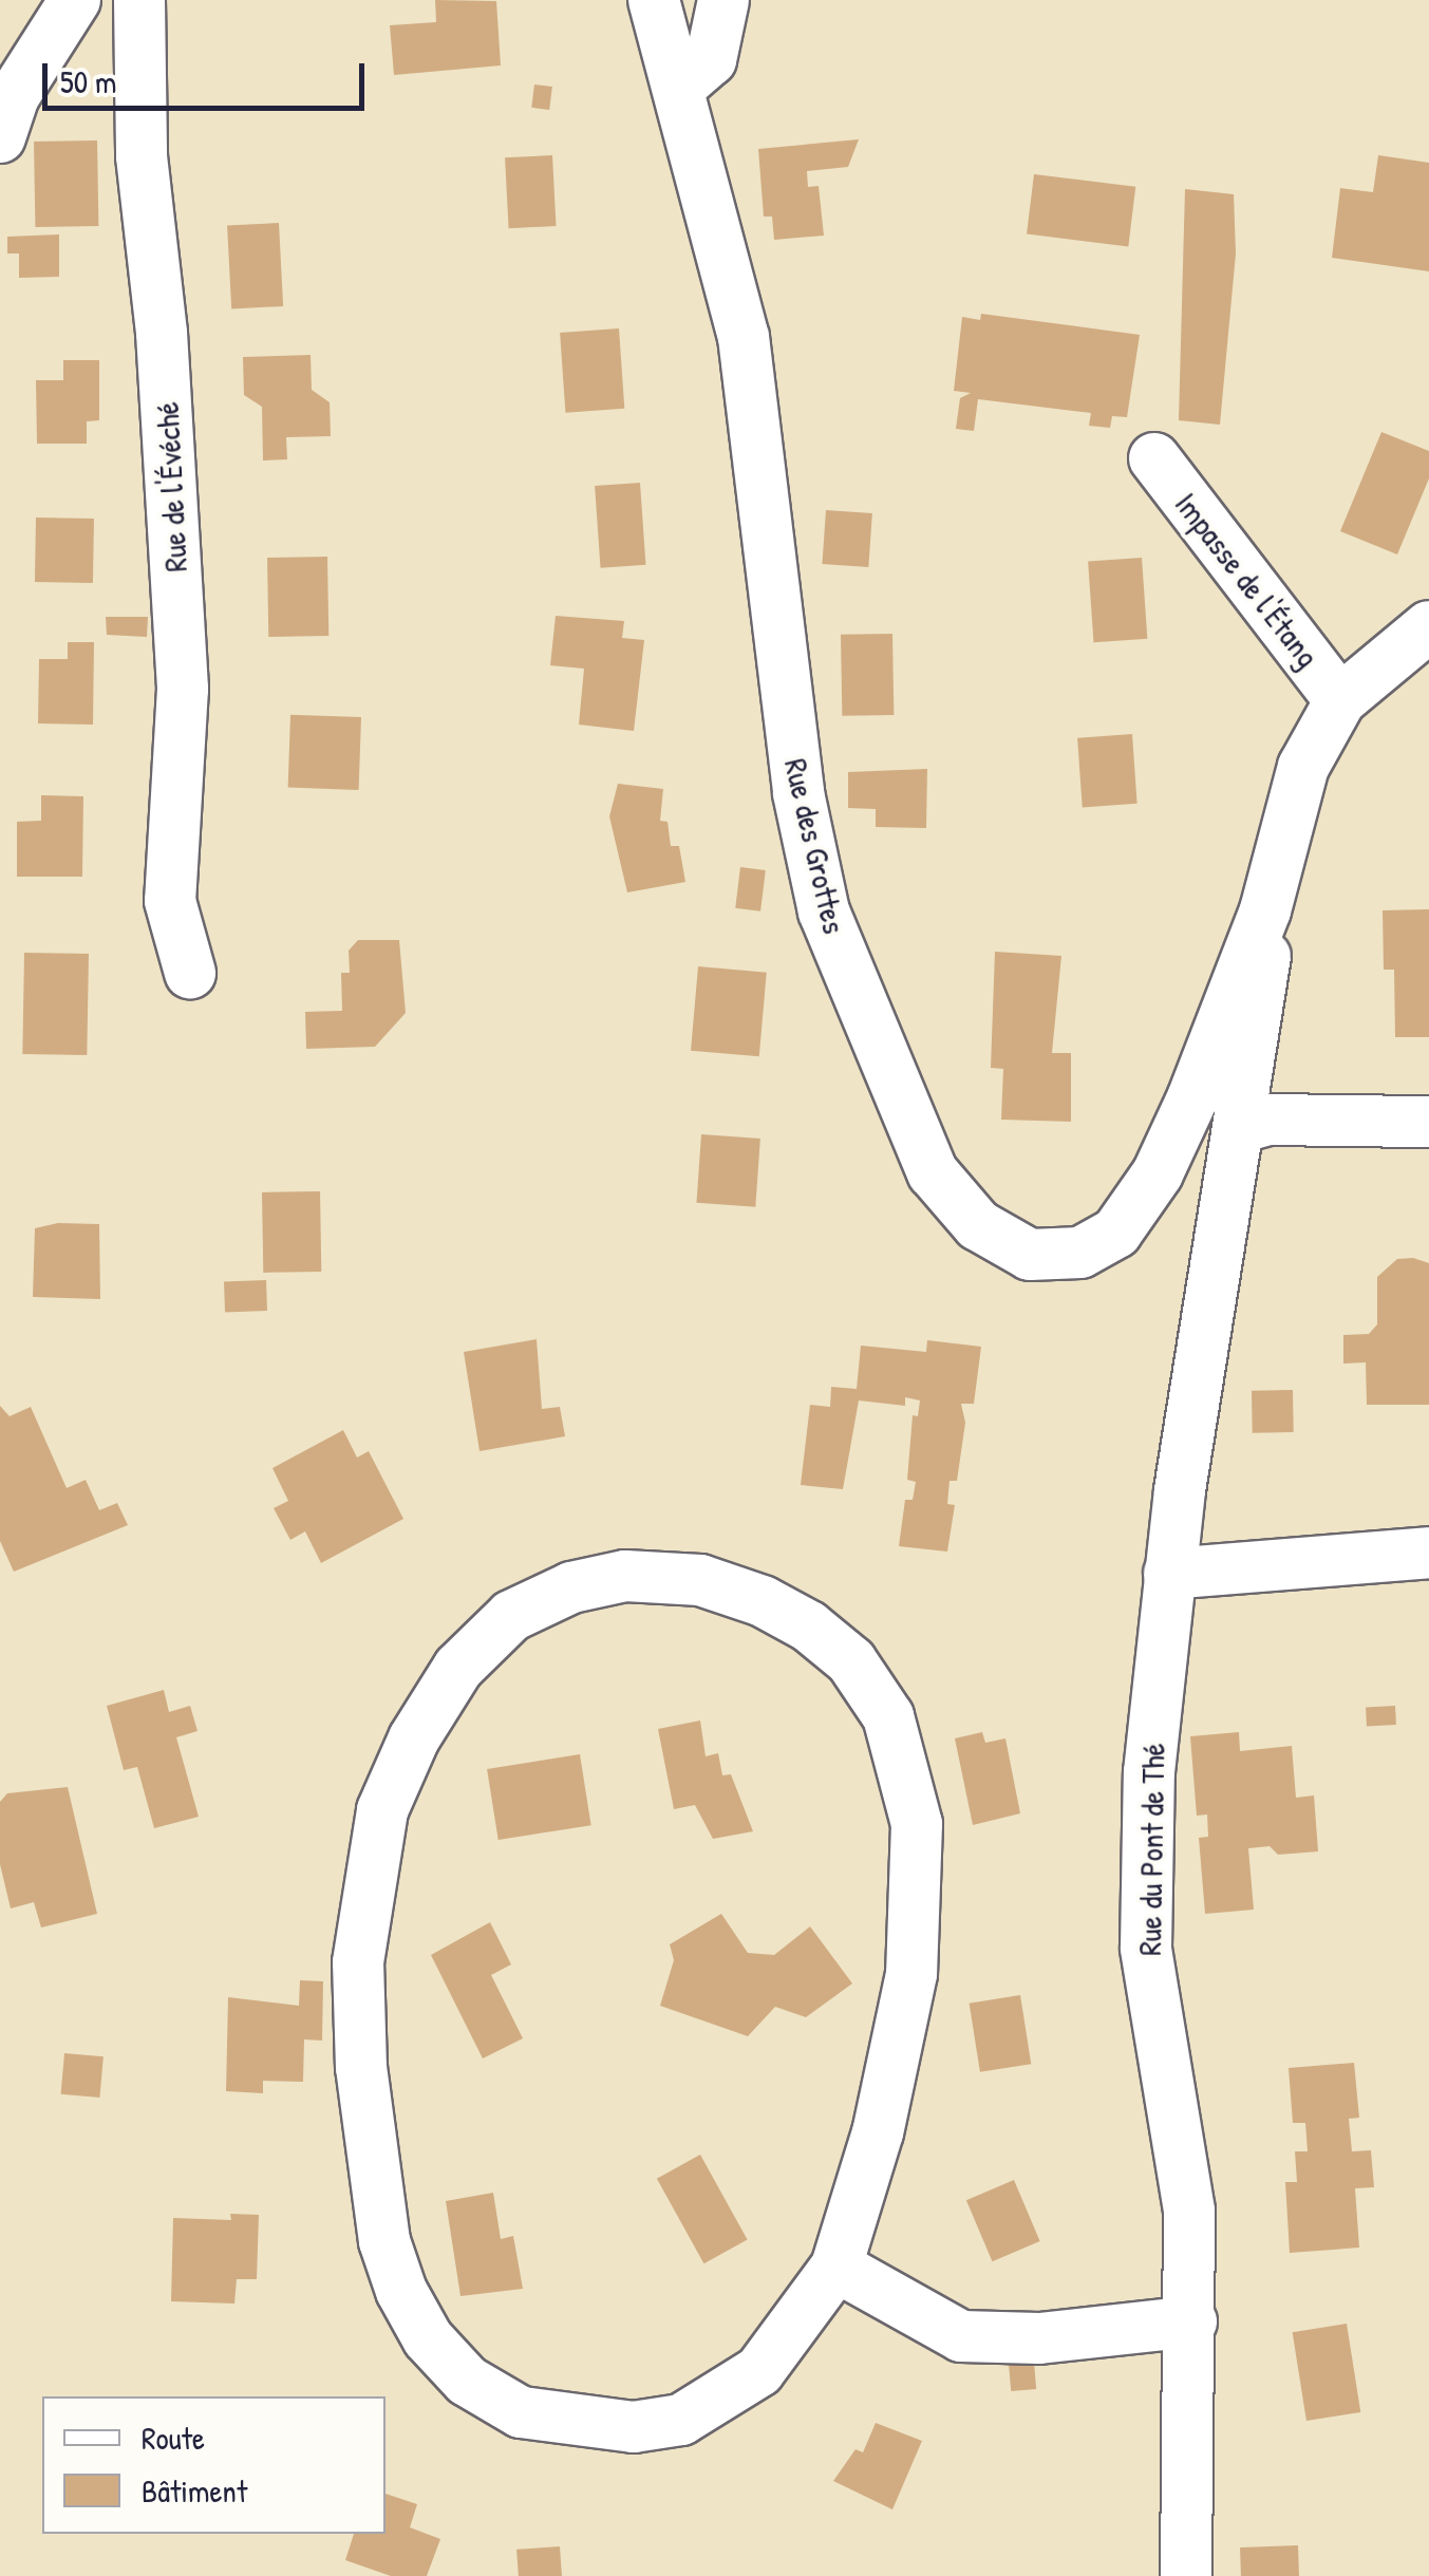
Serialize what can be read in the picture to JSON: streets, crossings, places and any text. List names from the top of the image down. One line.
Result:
{"streets":{"street":["Rue de l'Évéché","Impasse de l'Étang","Rue des Grottes","Rue du Pont de Thé"]},"crossings":[["Rue des Grottes","Rue du Pont de Thé"]],"legend":["Route","Bâtiment"],"scale_bar":"50 m"}
